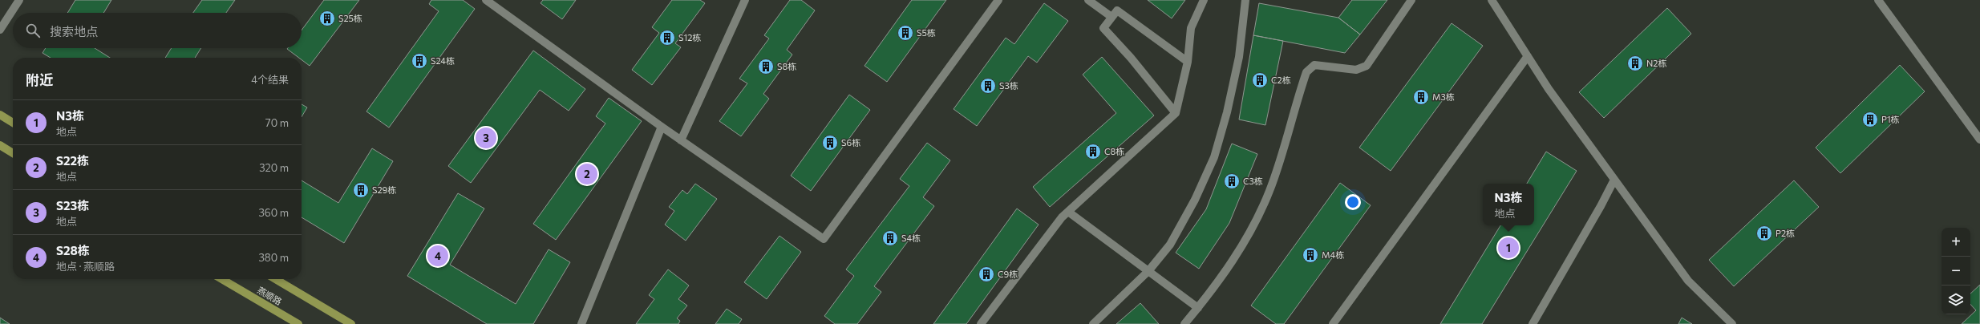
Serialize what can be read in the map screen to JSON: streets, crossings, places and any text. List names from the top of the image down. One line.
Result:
{"streets":{"main road":["燕顺路"]},"places":{"building":["S25栋","S5栋","S12栋","S24栋","N2栋","S8栋","C2栋","S3栋","M3栋","P1栋","S6栋","C8栋","C3栋","S29栋","P2栋","S4栋","M4栋","C9栋"]},"page":{"search":"搜索地点","heading":["附近","4个结果"],"list":[{"mark":"1","name":"N3栋","note":"地点","value":"70 m"},{"mark":"2","name":"S22栋","note":"地点","value":"320 m"},{"mark":"3","name":"S23栋","note":"地点","value":"360 m"},{"mark":"4","name":"S28栋","note":"地点 · 燕顺路","value":"380 m"}],"pins":["3","2","1","4"],"popup":["N3栋","地点"],"map_buttons":["+","−"]}}
